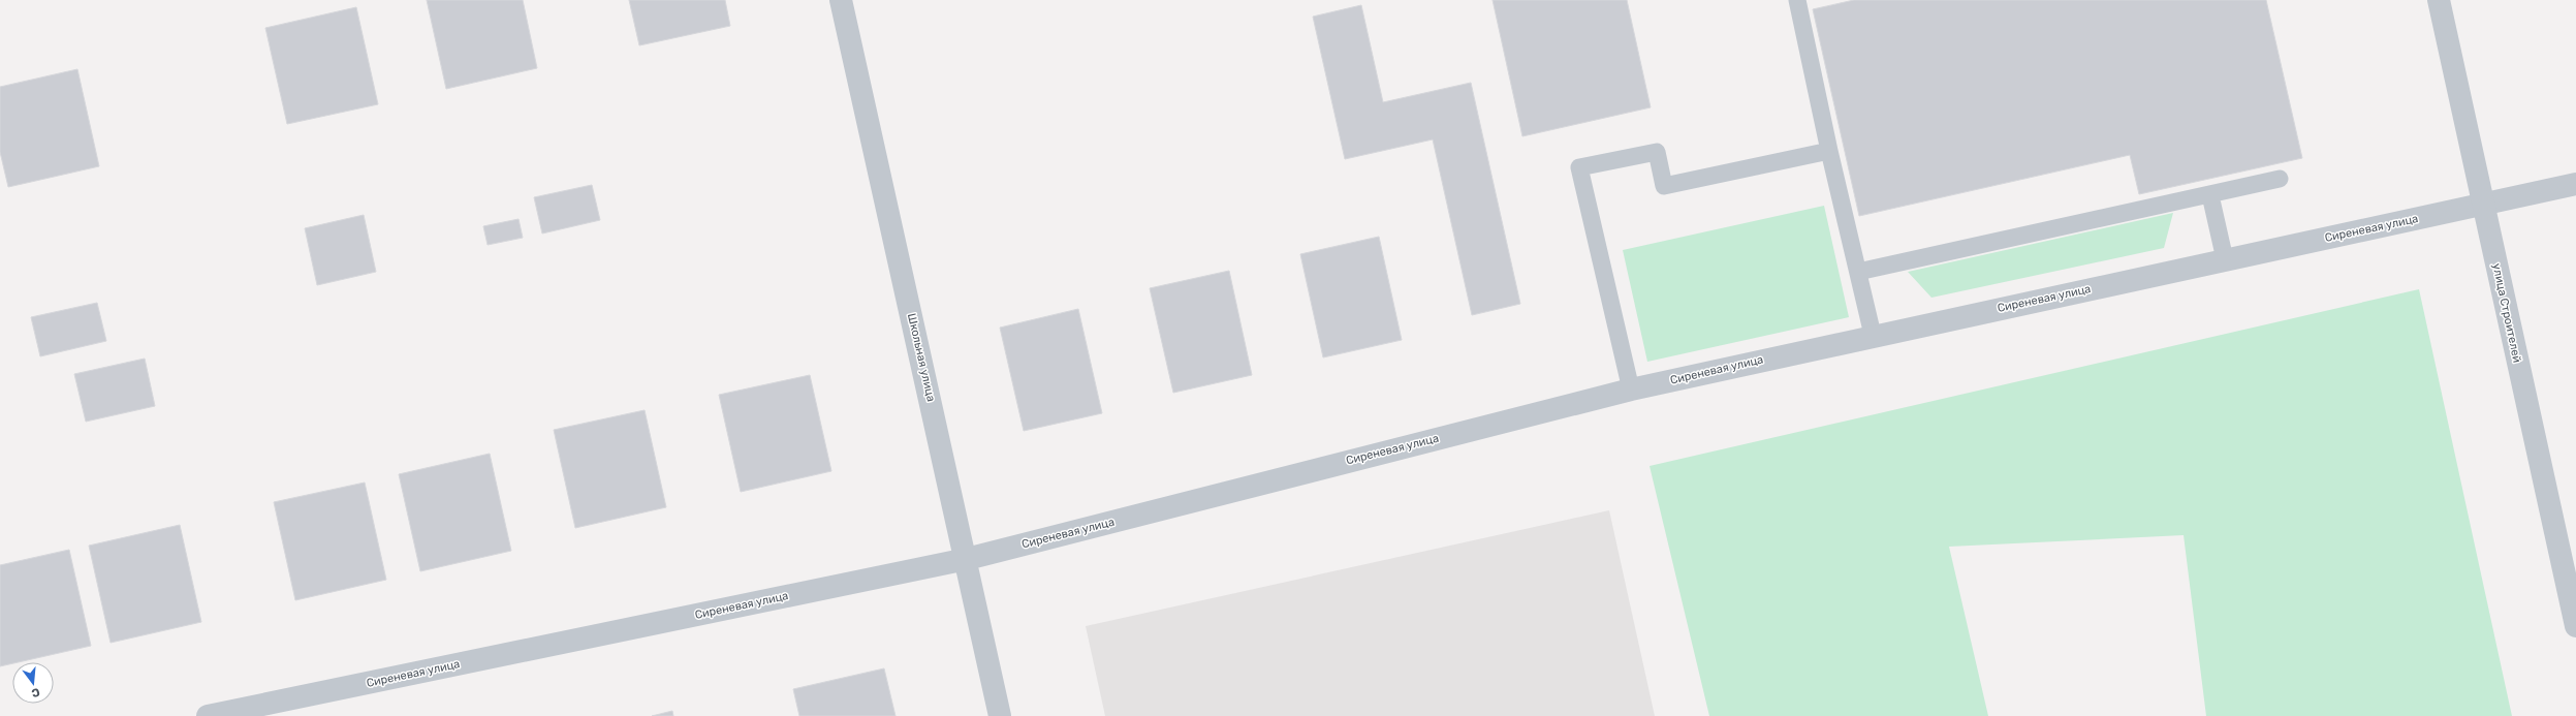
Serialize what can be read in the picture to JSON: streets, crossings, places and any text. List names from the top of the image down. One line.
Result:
{"streets":{"street":["Сиреневая улица","улица Строителей","Школьная улица"]},"crossings":[["Сиреневая улица","улица Строителей"],["Сиреневая улица","Школьная улица"]],"north":"bottom"}
